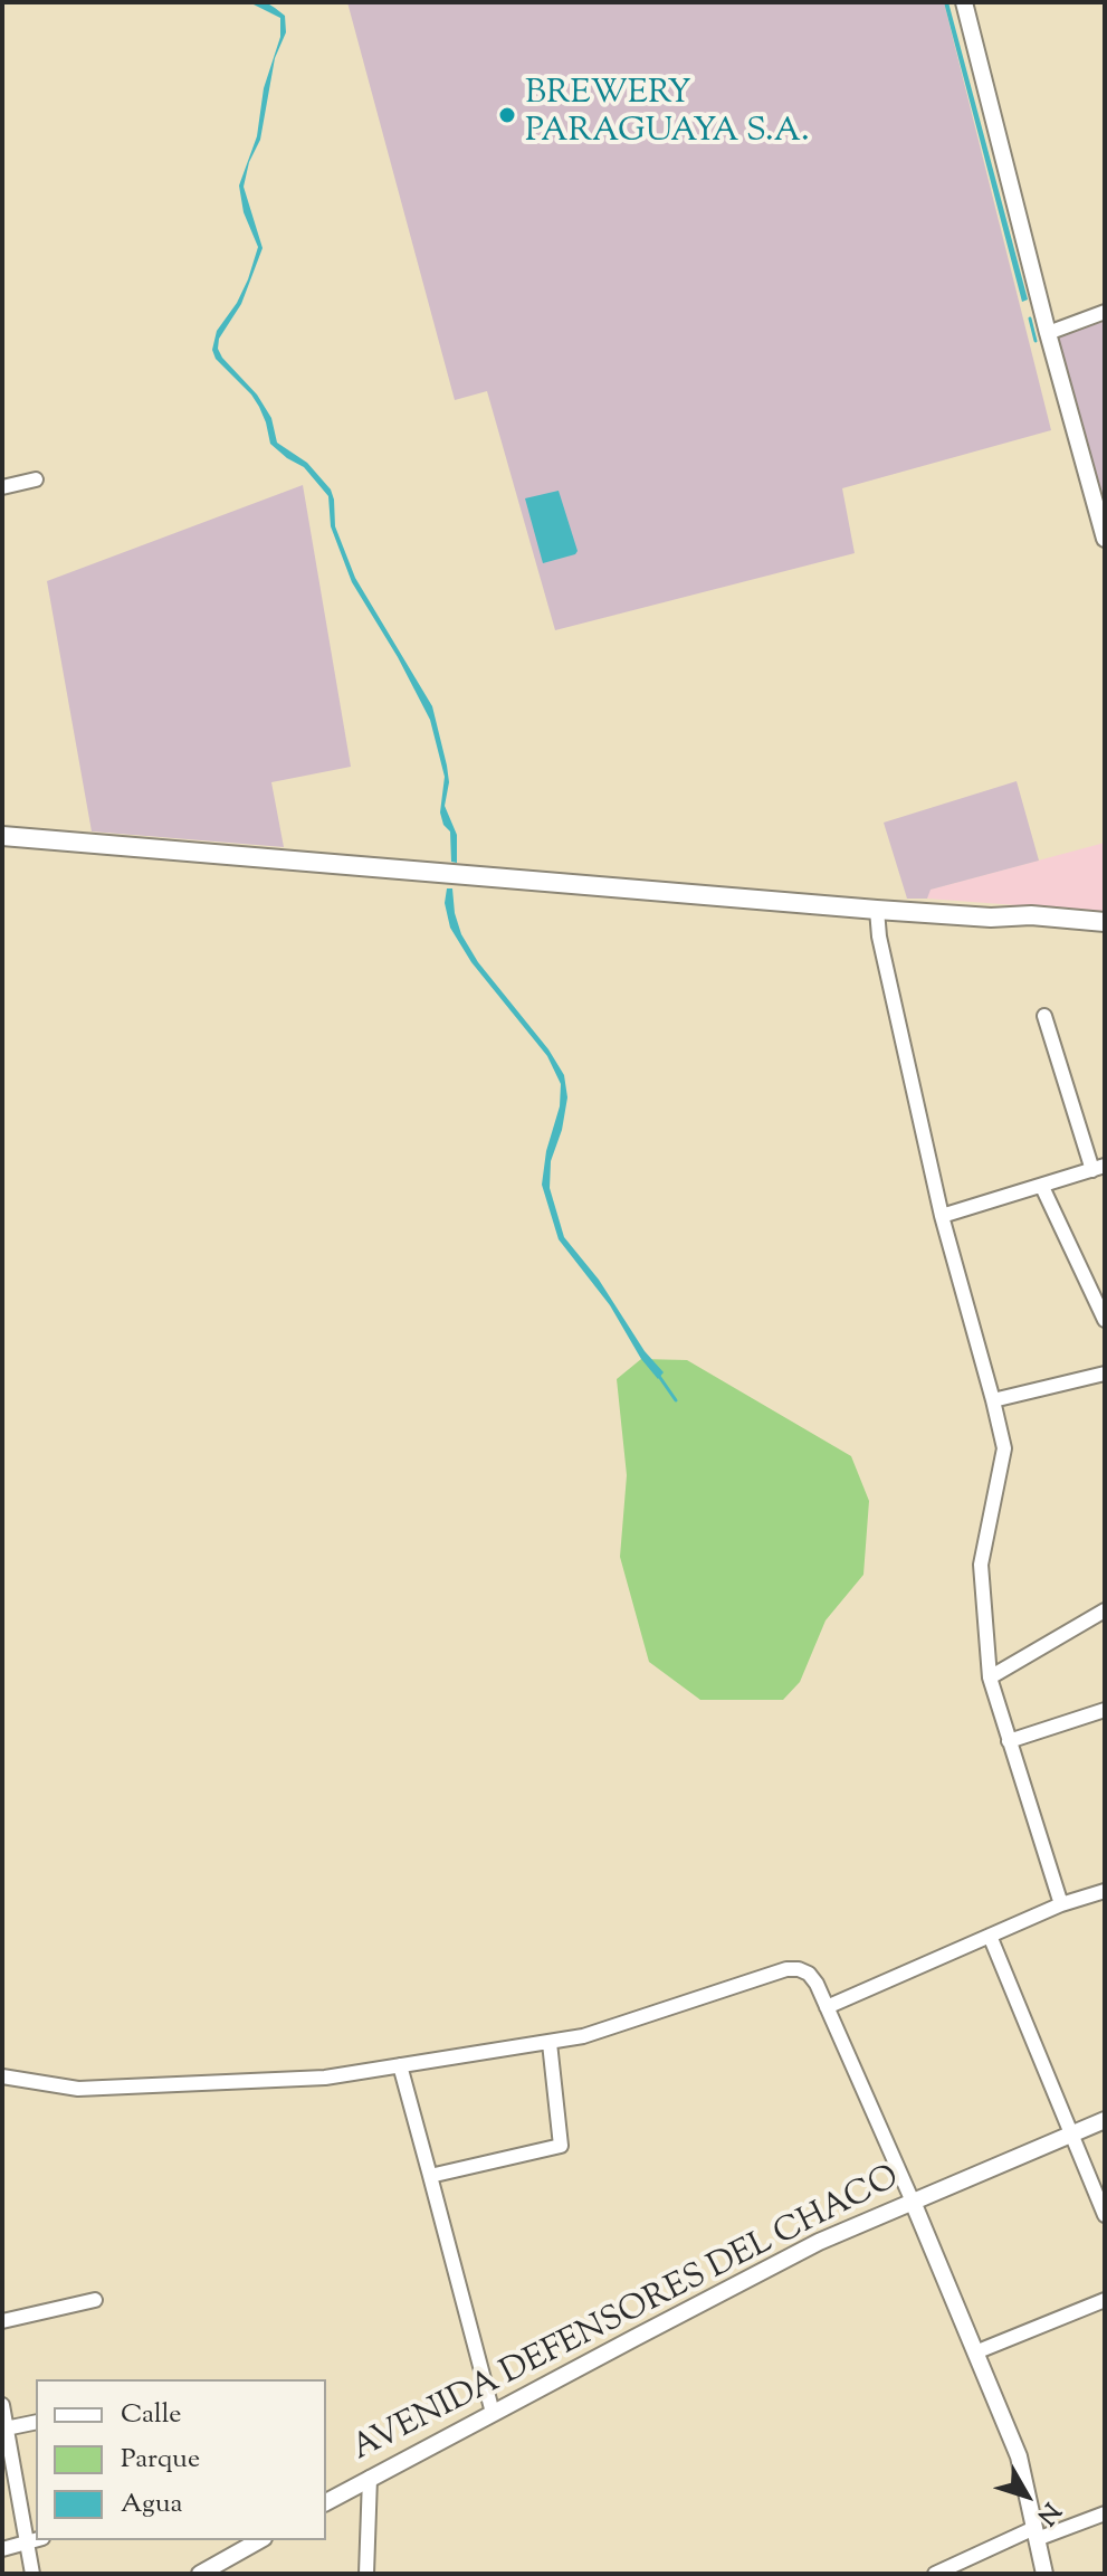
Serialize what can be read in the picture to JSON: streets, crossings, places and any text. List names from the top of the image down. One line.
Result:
{"streets":{"main road":["AVENIDA DEFENSORES DEL CHACO"]},"places":["BREWERY PARAGUAYA S.A."],"legend":["Calle","Parque","Agua"],"north":"bottom right"}
